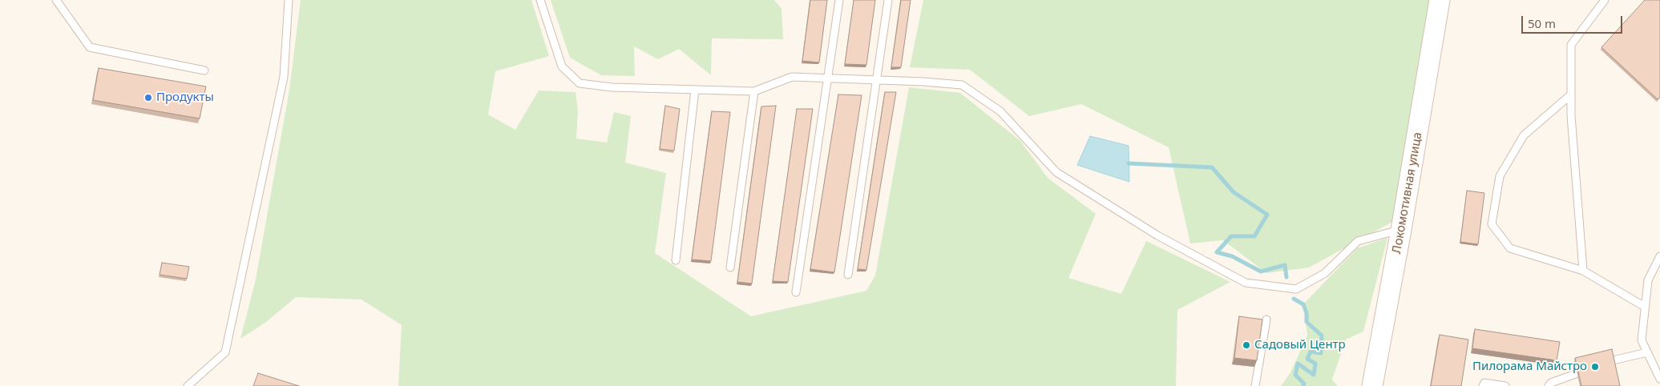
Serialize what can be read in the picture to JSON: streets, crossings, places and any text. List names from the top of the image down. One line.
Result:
{"streets":{"street":["Локомотивная улица"]},"places":["Продукты","Садовый Центр","Пилорама Майстро"],"scale_bar":"50 m"}
